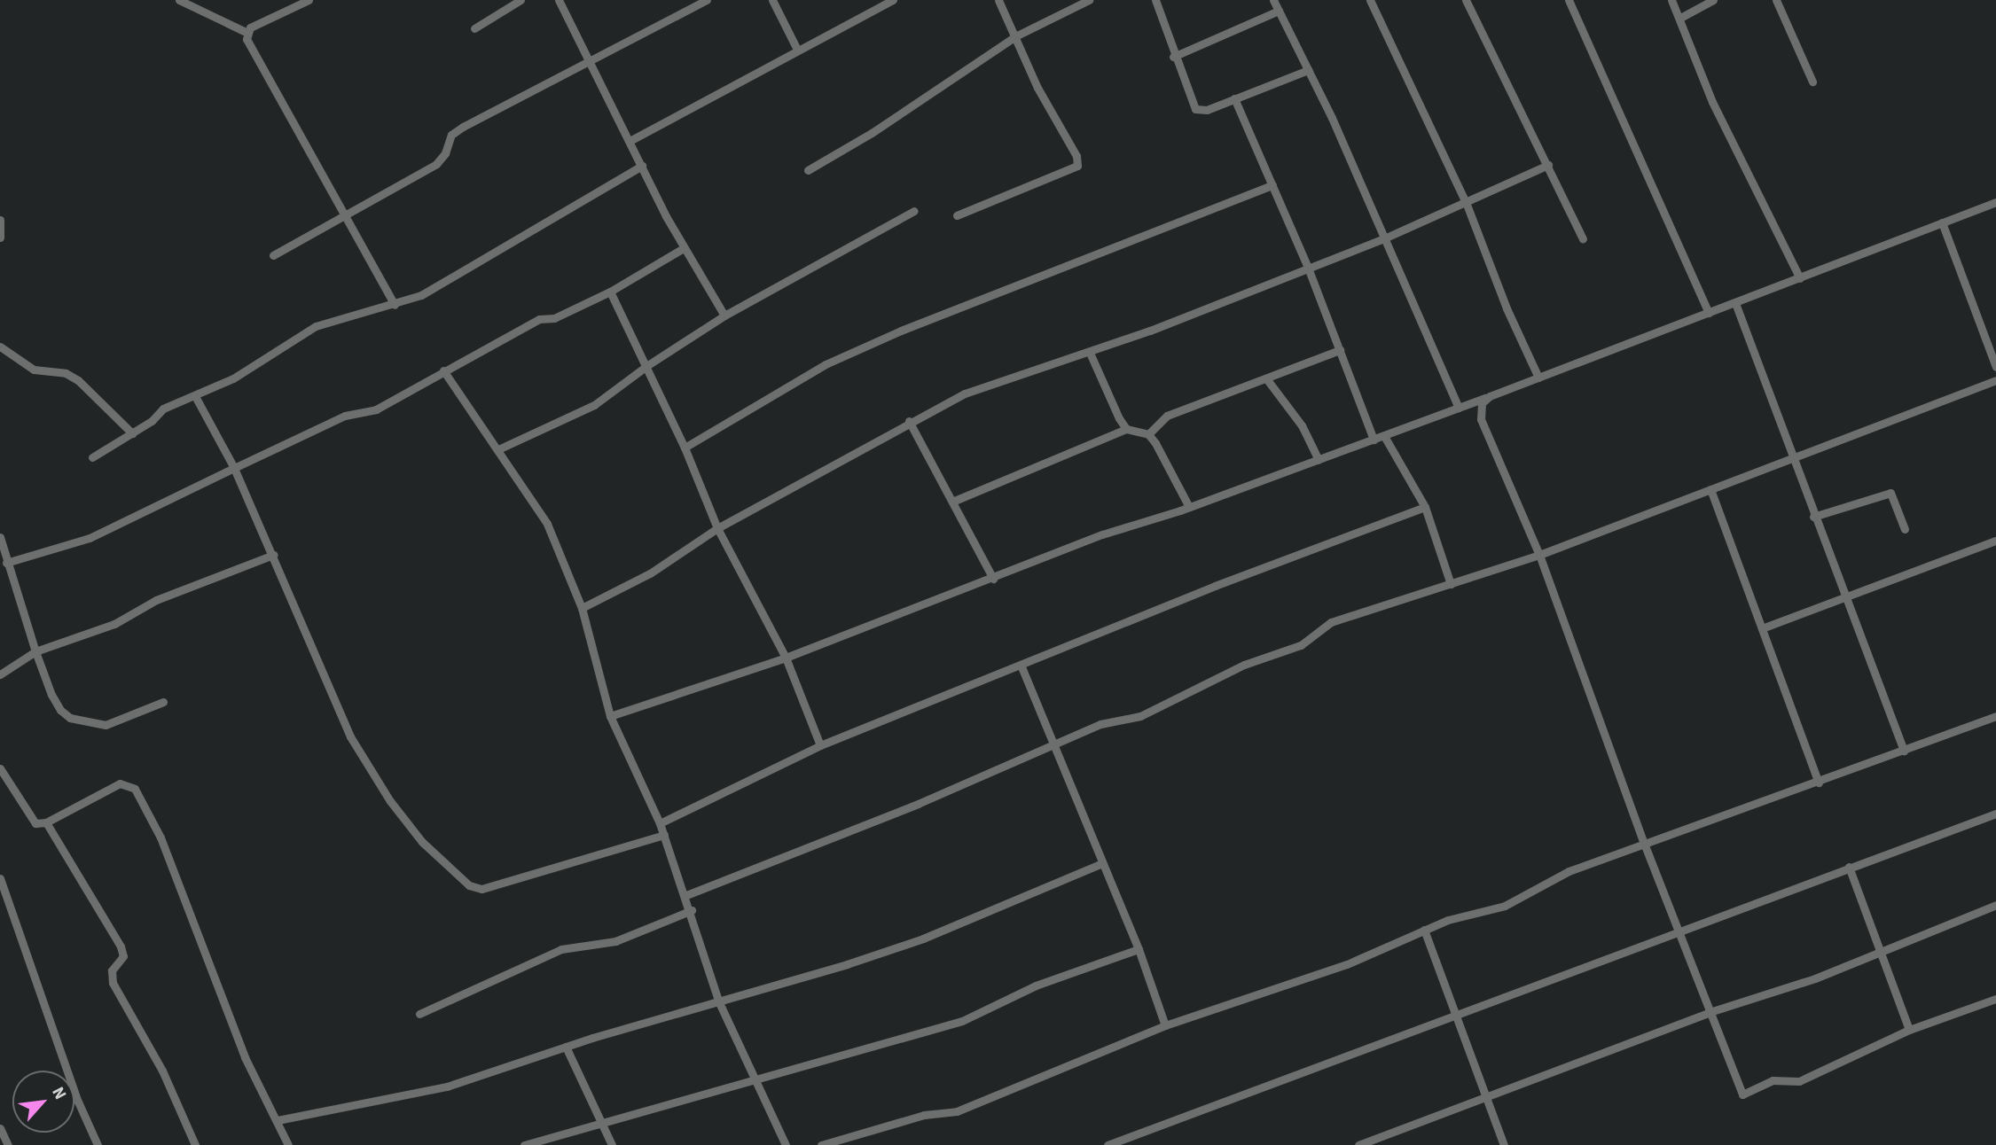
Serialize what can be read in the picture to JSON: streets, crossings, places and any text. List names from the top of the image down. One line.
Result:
{"north":"top right"}
